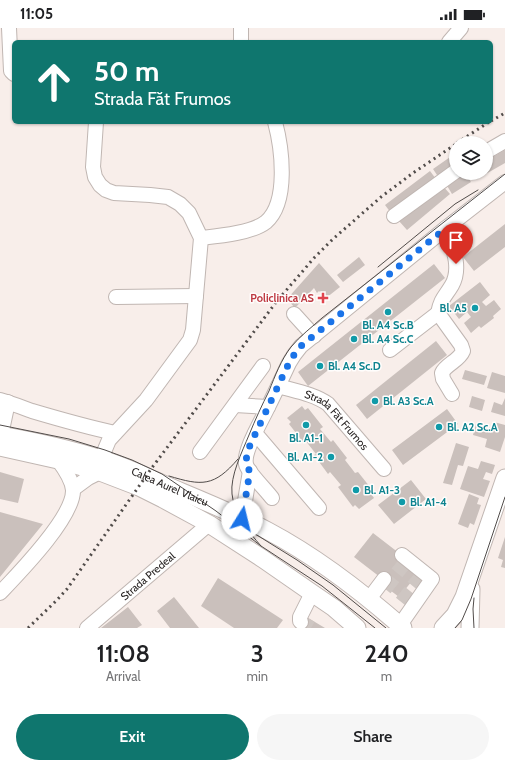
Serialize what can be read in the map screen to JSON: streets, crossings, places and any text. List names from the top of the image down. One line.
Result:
{"streets":{"main road":["Calea Aurel Vlaicu"],"street":["Strada Făt Frumos","Strada Predeal"]},"crossings":[["Calea Aurel Vlaicu","Strada Predeal"]],"places":{"health":["Policlinica AS"],"other":["Bl. A5","Bl. A4 Sc.B","Bl. A4 Sc.C","Bl. A4 Sc.D","Bl. A3 Sc.A","Bl. A1-1","Bl. A2 Sc.A","Bl. A1-2","Bl. A1-3","Bl. A1-4"]},"page":{"status":"11:05","turn":["50 m","Strada Făt Frumos"],"eta":["11:08","Arrival","3","min","240","m"],"buttons":["Exit","Share"]}}
